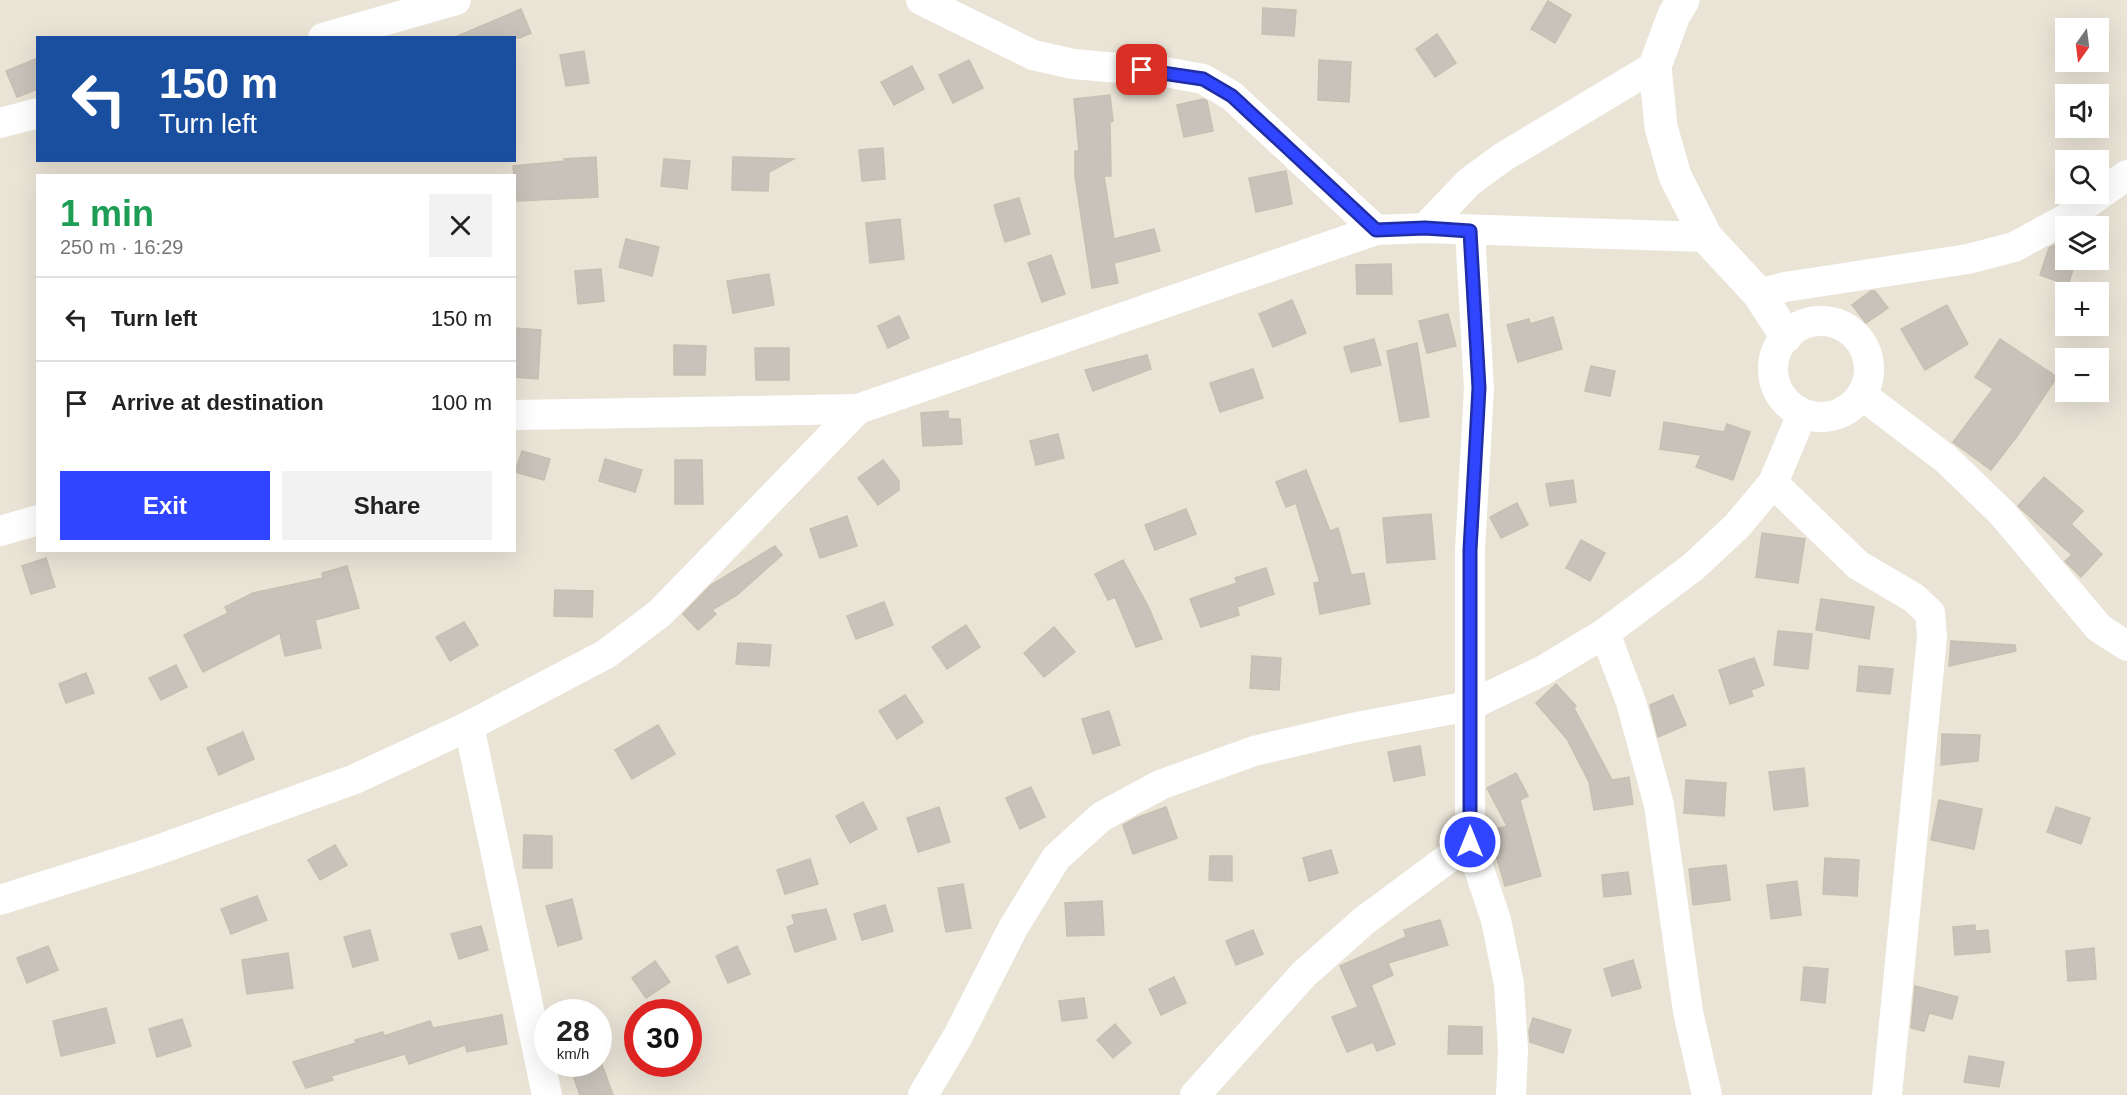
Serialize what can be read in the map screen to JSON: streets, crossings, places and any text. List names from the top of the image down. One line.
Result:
{"north":"bottom","page":{"map_buttons":["+","−"],"turn":["150 m","Turn left"],"heading":["1 min","250 m · 16:29"],"list":[{"name":"Turn left","value":"150 m"},{"name":"Arrive at destination","value":"100 m"}],"buttons":["Exit","Share"],"speed":"28 km/h","limit":"30"}}
